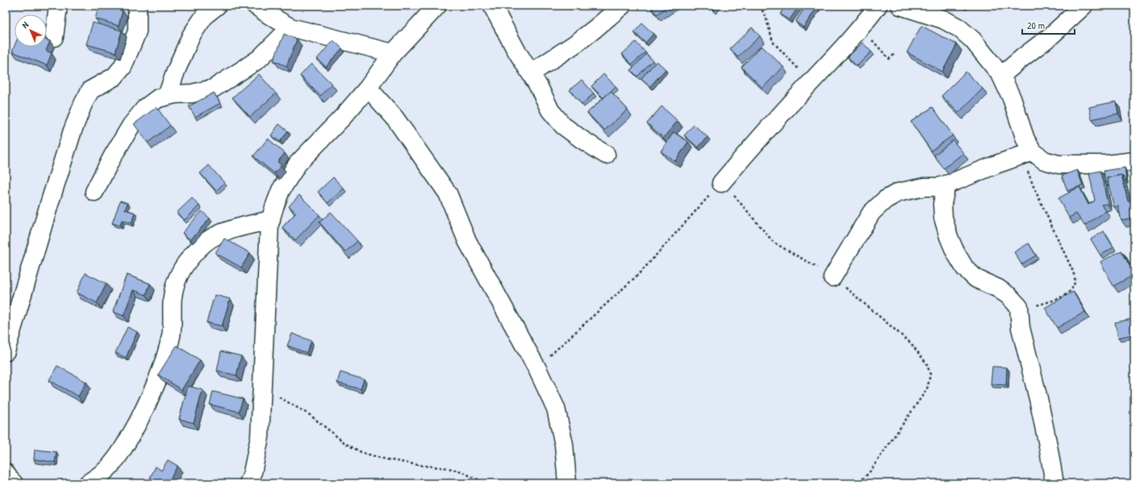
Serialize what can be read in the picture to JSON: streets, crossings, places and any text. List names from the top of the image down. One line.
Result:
{"scale_bar":"20 m","north":"top left"}
